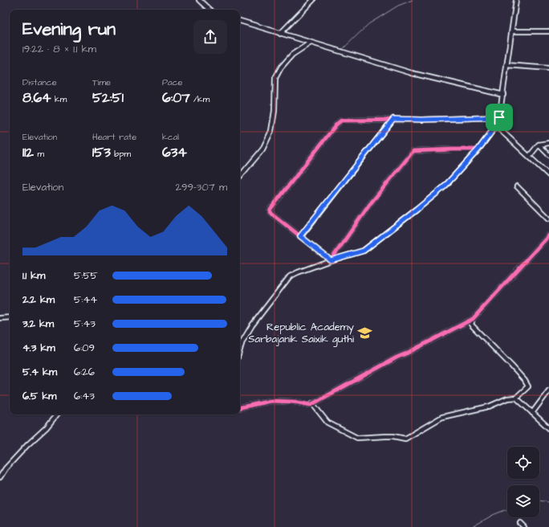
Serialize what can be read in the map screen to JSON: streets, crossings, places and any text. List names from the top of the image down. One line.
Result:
{"places":{"school or university":["Republic Academy Sarbajanik Saixik guthi"]},"page":{"heading":["Evening run","19:22 · 8 × 1.1 km"],"stats":[["Distance","8.64 km"],["Time","52:51"],["Pace","6:07 /km"],["Elevation","112 m"],["Heart rate","153 bpm"],["kcal","634"]],"chart":["Elevation","299–307 m"],"list":[{"name":"1.1 km","note":"5:55"},{"name":"2.2 km","note":"5:44"},{"name":"3.2 km","note":"5:43"},{"name":"4.3 km","note":"6:09"},{"name":"5.4 km","note":"6:26"},{"name":"6.5 km","note":"6:43"}]}}
